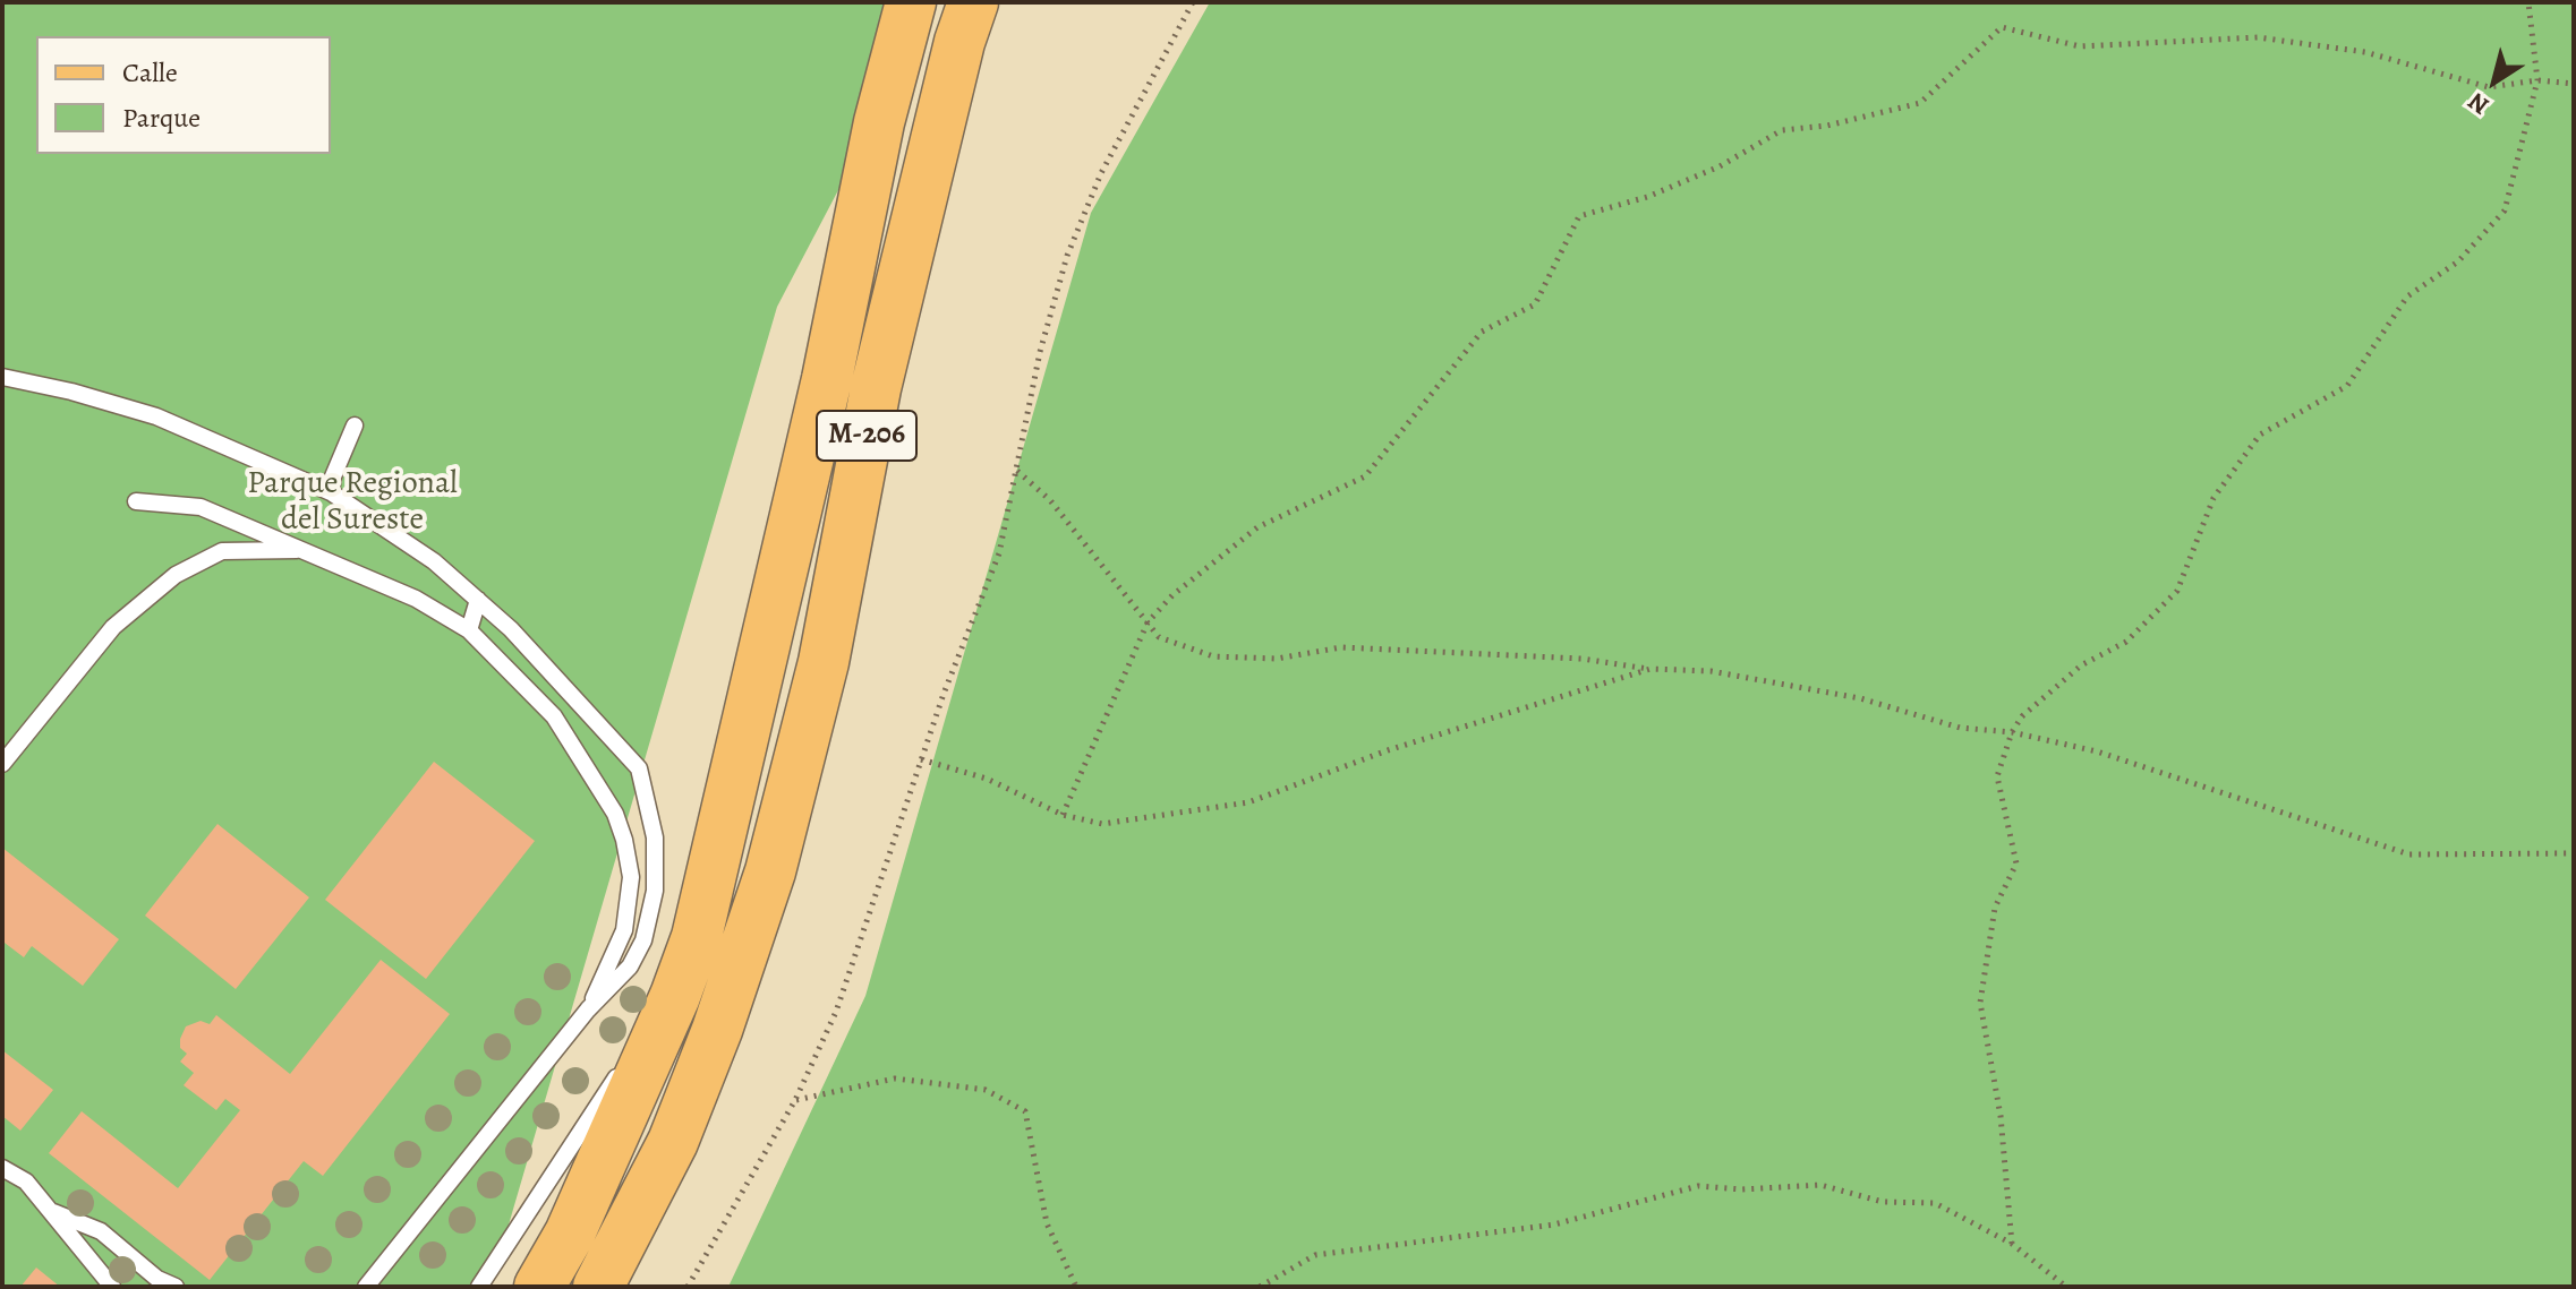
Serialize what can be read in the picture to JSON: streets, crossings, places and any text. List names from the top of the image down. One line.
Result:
{"streets":{"main road":["M-206"]},"parks":["Parque Regional del Sureste"],"legend":["Calle","Parque"],"north":"bottom left"}
